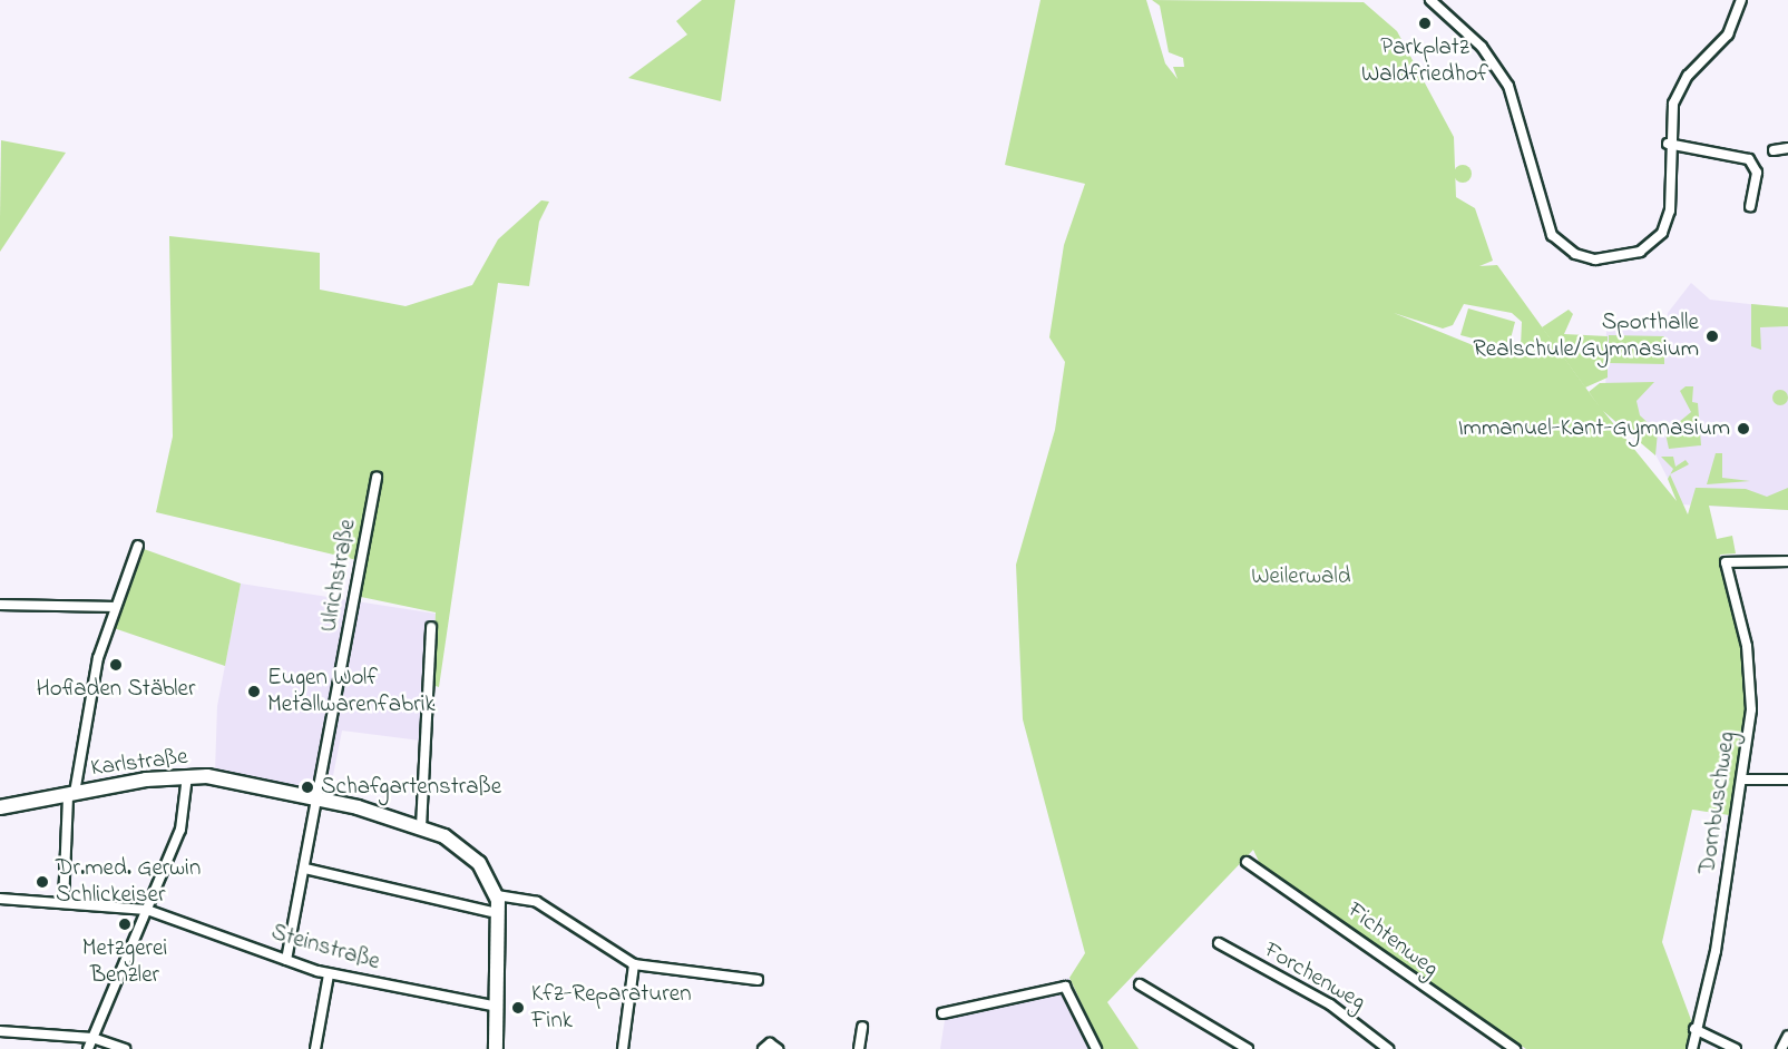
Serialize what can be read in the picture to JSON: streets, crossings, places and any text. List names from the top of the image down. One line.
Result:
{"streets":{"main road":["Karlstraße"],"street":["Ulrichstraße","Dornbuschweg","Fichtenweg","Steinstraße","Forchenweg"]},"crossings":[["Ulrichstraße","Karlstraße"]],"parks":["Weilerwald"],"places":["Parkplatz Waldfriedhof","Sporthalle Realschule/Gymnasium","Immanuel-Kant-Gymnasium","Hofladen Stäbler","Eugen Wolf Metallwarenfabrik","Schafgartenstraße","Dr.med. Gerwin Schlickeiser","Metzgerei Benzler","Kfz-Reparaturen Fink"]}
